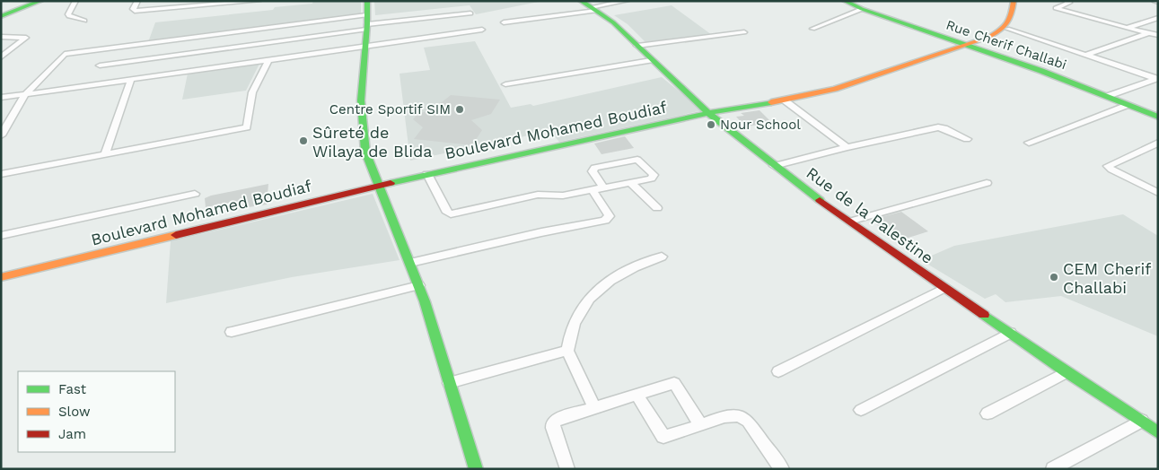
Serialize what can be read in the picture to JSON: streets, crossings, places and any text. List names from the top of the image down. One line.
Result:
{"streets":{"street":["Rue Cherif Challabi","Boulevard Mohamed Boudiaf","Rue de la Palestine"]},"crossings":[["Rue Cherif Challabi","Boulevard Mohamed Boudiaf"],["Boulevard Mohamed Boudiaf","Rue de la Palestine"]],"places":["Centre Sportif SIM","Nour School","Sûreté de Wilaya de Blida","CEM Cherif Challabi"],"legend":["Fast","Slow","Jam"]}
